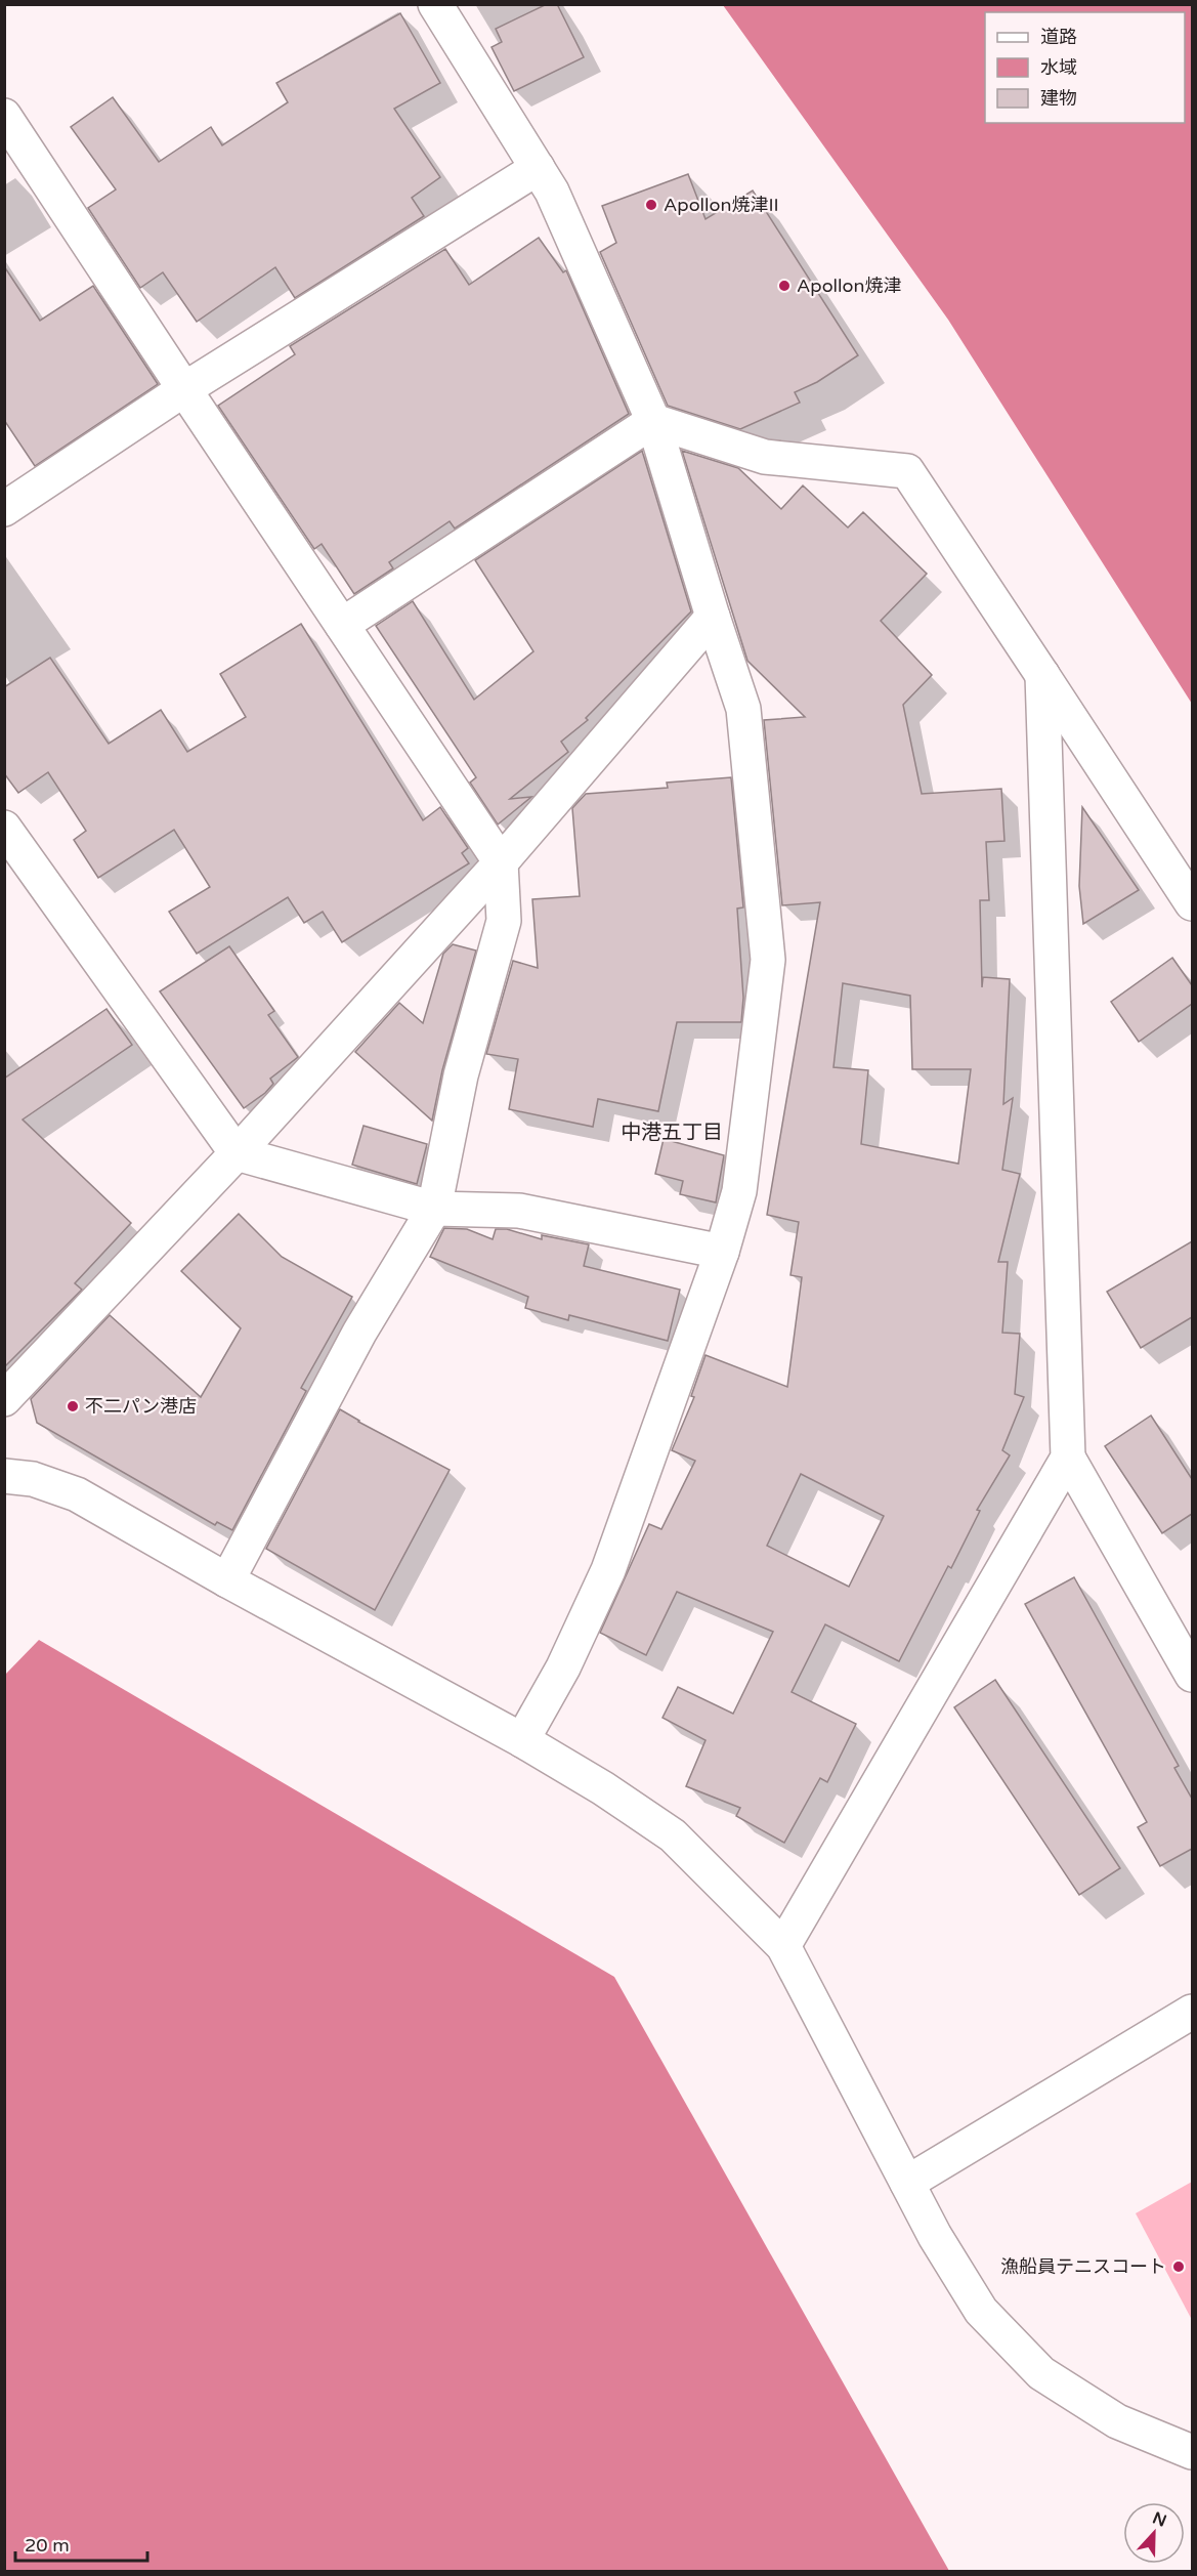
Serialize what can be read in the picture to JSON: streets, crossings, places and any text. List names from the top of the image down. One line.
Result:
{"districts":["中港五丁目"],"places":["Apollon焼津II","Apollon焼津","不二パン港店","漁船員テニスコート"],"legend":["道路","水域","建物"],"scale_bar":"20 m","north":"top"}
